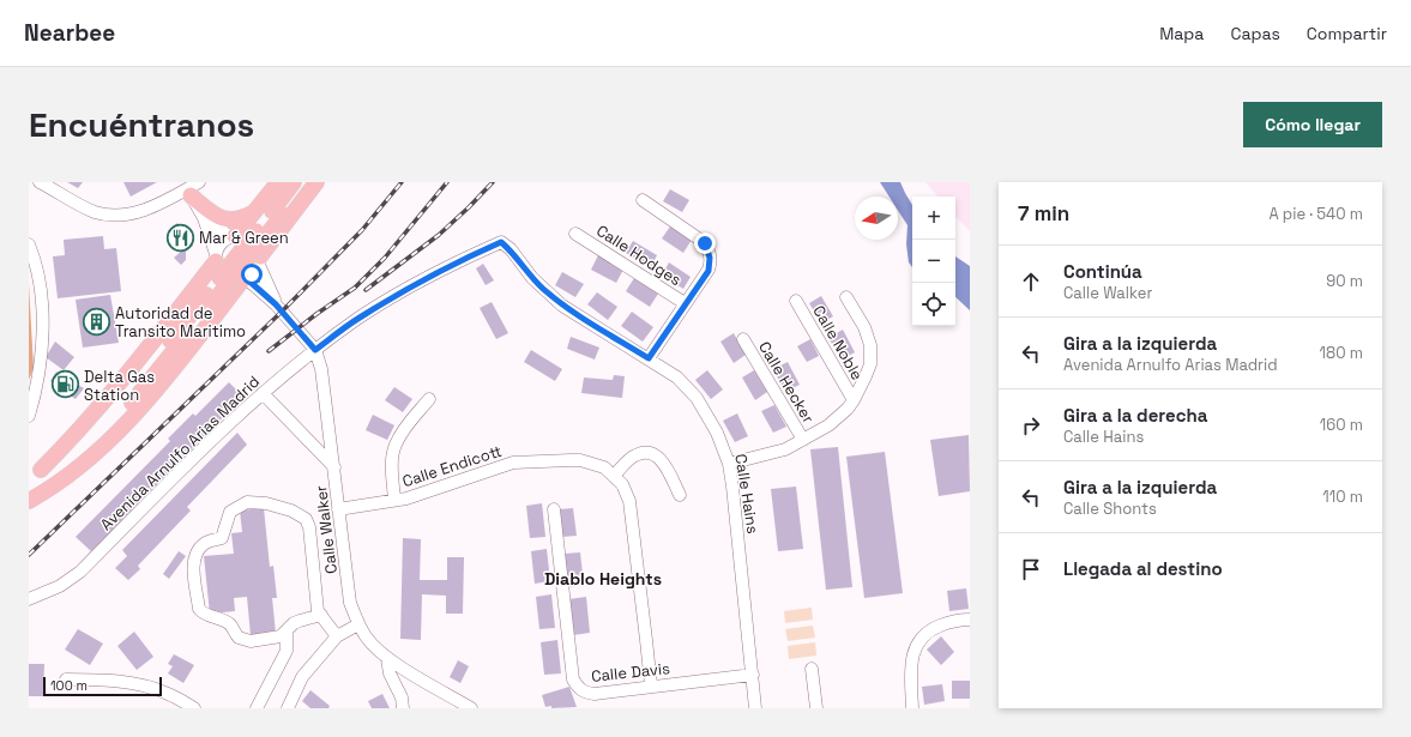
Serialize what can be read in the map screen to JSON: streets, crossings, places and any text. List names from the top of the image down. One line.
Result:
{"streets":{"street":["Calle Hodges","Calle Noble","Calle Hecker","Avenida Arnulfo Arias Madrid","Calle Endicott","Calle Hains","Calle Walker","Calle Davis"]},"crossings":[["Avenida Arnulfo Arias Madrid","Calle Hains"],["Avenida Arnulfo Arias Madrid","Calle Walker"],["Calle Endicott","Calle Walker"],["Calle Endicott","Calle Davis"],["Calle Hains","Calle Davis"]],"districts":["Diablo Heights"],"places":{"restaurant":["Mar & Green"],"building":["Autoridad de Transito Maritimo"],"fuel station":["Delta Gas Station"]},"scale_bar":"100 m","north":"left","page":{"header":"Nearbee","nav":["Mapa","Capas","Compartir"],"buttons":"Cómo llegar","title":"Encuéntranos","heading":["7 min","A pie · 540 m"],"map_buttons":["+","−"],"list":[["Continúa","Calle Walker","90 m"],["Gira a la izquierda","Avenida Arnulfo Arias Madrid","180 m"],["Gira a la derecha","Calle Hains","160 m"],["Gira a la izquierda","Calle Shonts","110 m"],"Llegada al destino"],"scale":"100 m"}}
